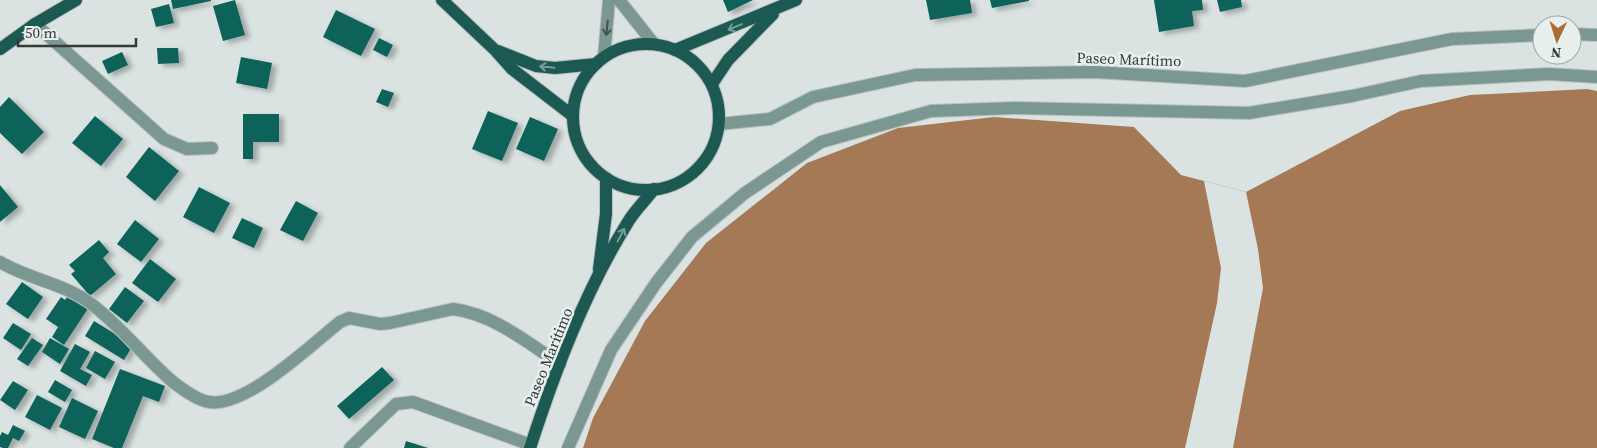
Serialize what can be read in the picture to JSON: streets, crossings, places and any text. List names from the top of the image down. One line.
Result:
{"streets":{"main road":["Paseo Marítimo"]},"scale_bar":"50 m","north":"bottom"}
